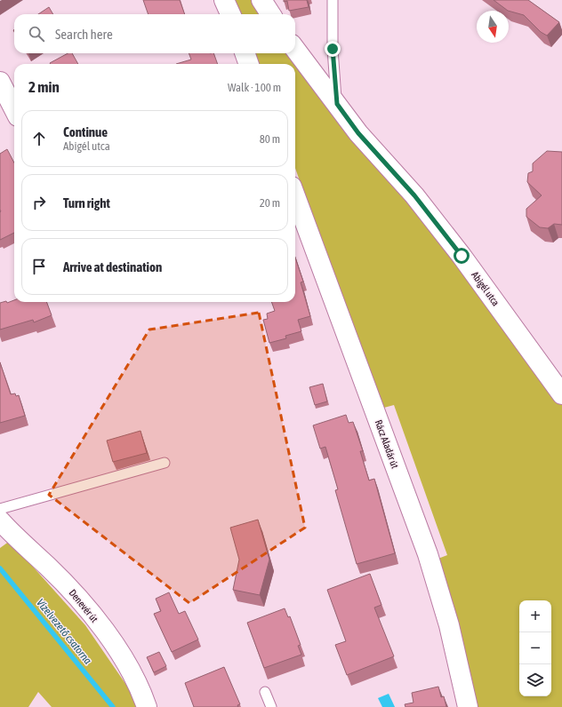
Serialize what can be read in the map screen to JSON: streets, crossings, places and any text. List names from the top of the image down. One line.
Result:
{"streets":{"street":["Abigél utca","Rácz Aladár út","Denevér út"]},"water":["Vízelvezető csatorna"],"north":"bottom","page":{"search":"Search here","heading":["2 min","Walk · 100 m"],"list":[["Continue","Abigél utca","80 m"],["Turn right","20 m"],"Arrive at destination"],"map_buttons":["+","−"]}}
